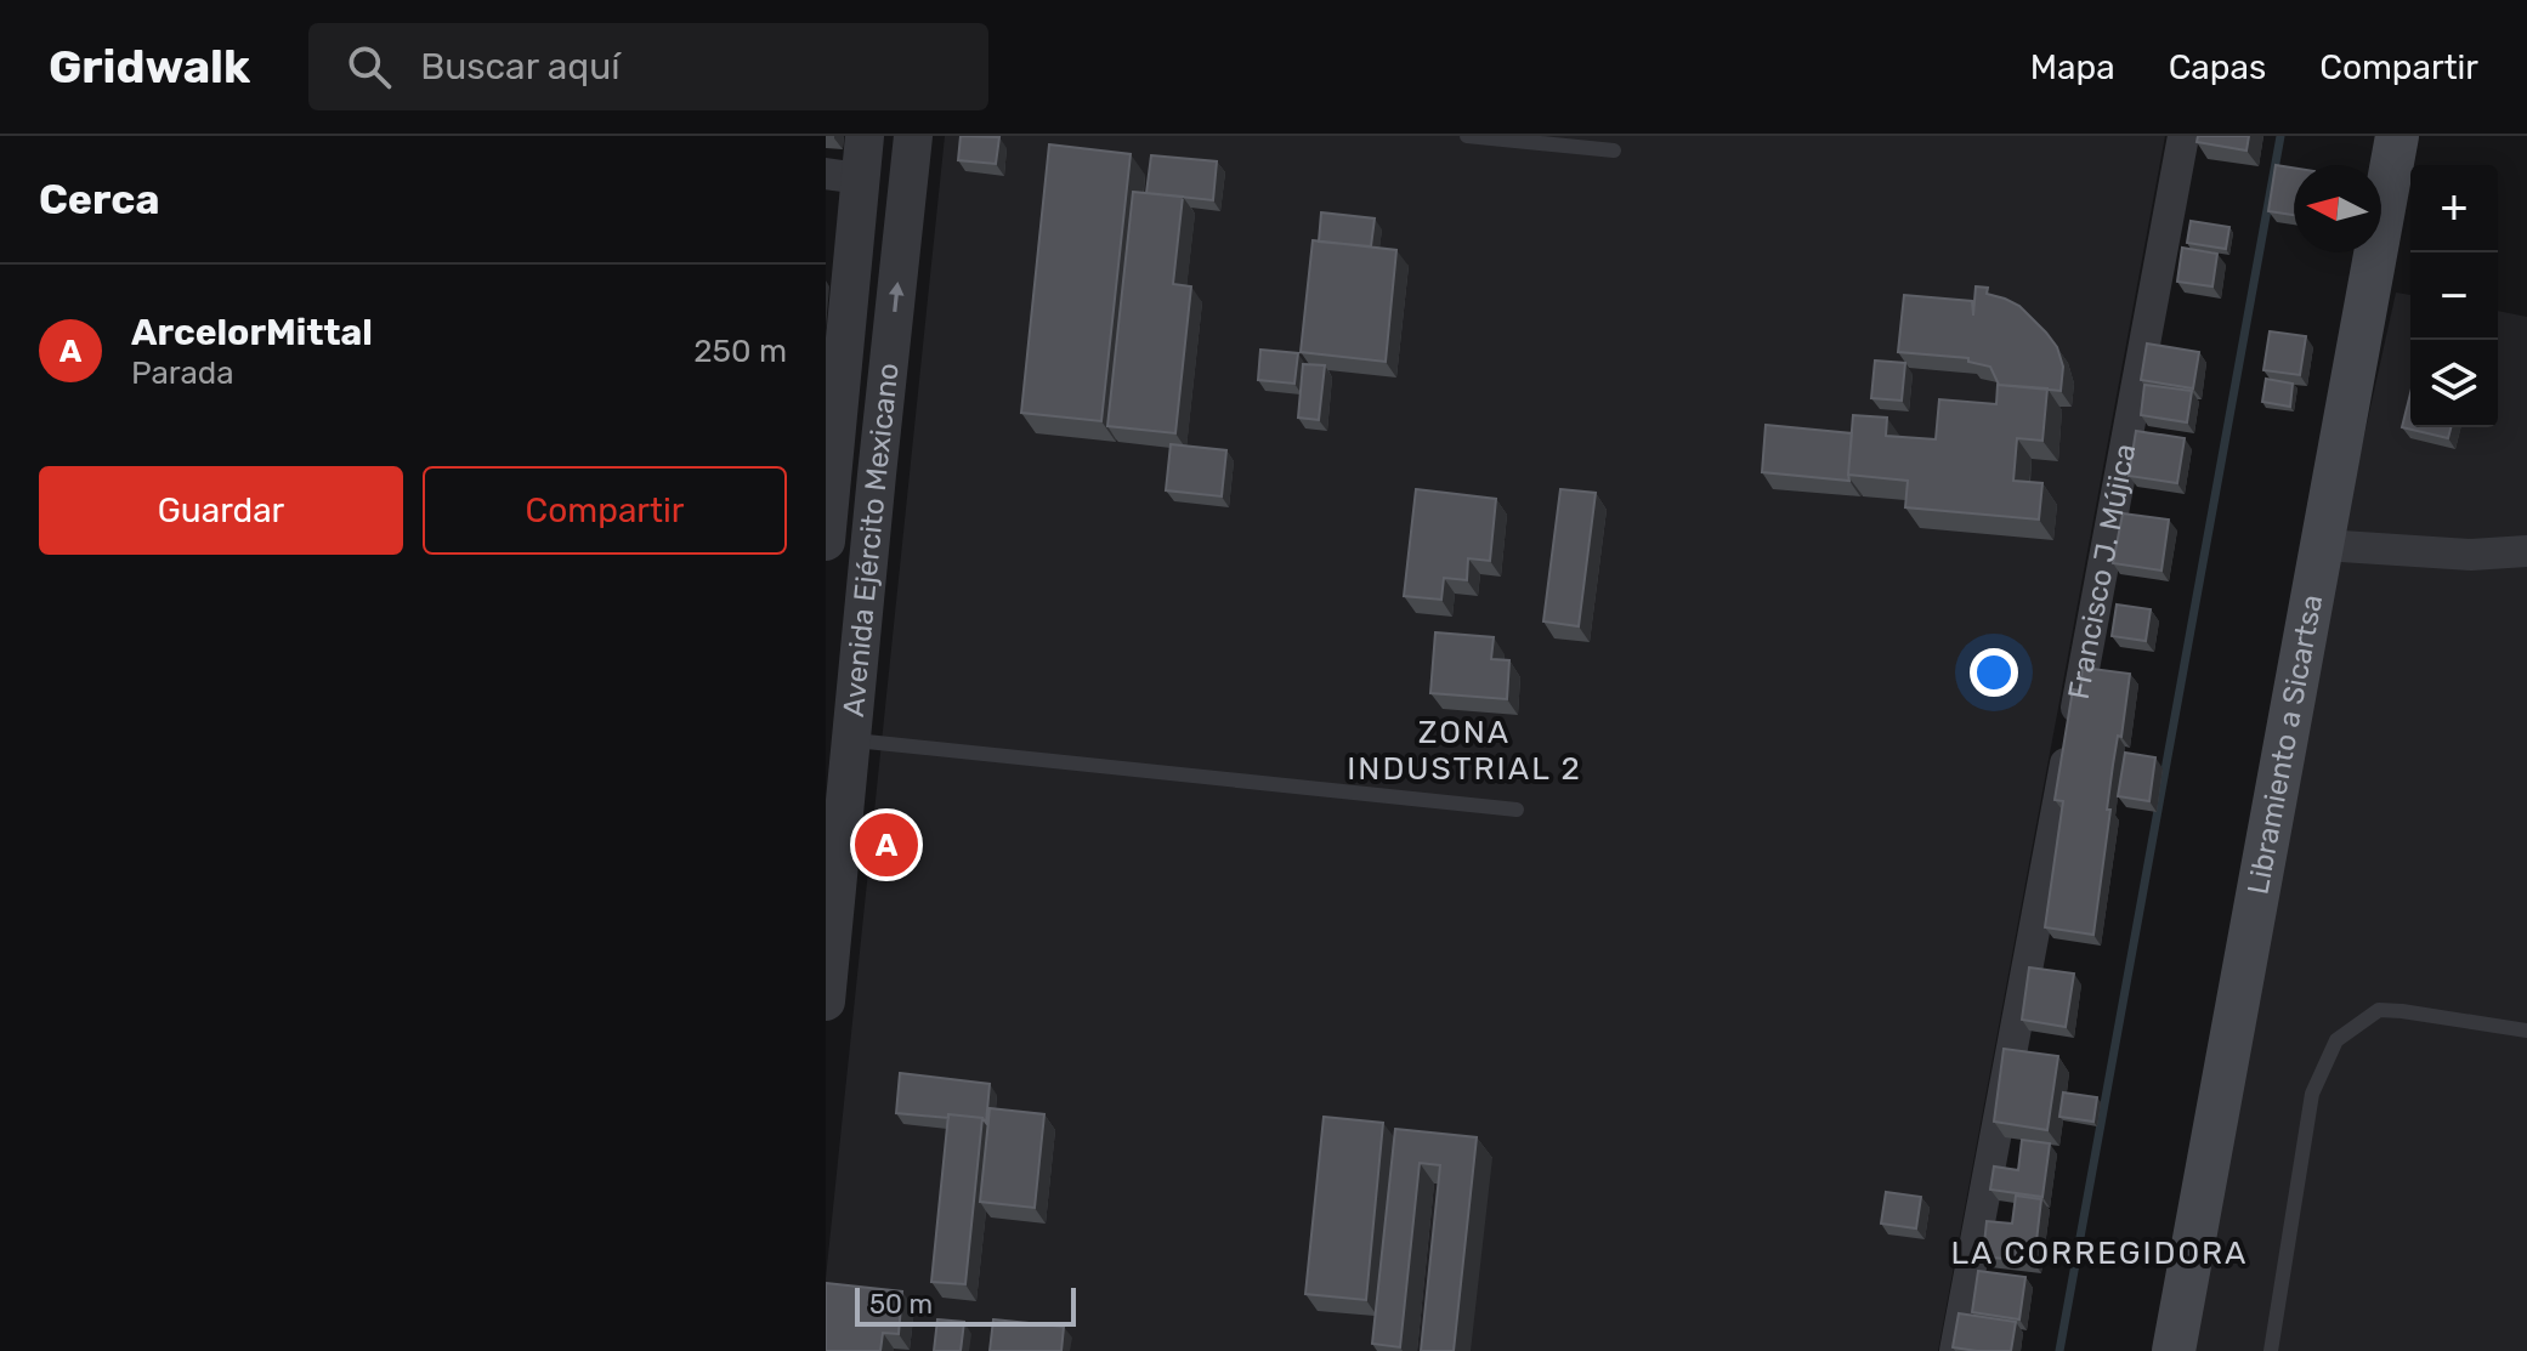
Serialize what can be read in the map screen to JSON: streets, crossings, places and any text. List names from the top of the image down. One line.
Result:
{"streets":{"main road":["Libramiento a Sicartsa"],"street":["Avenida Ejército Mexicano","Francisco J. Mújica"]},"districts":["ZONA INDUSTRIAL 2","LA CORREGIDORA"],"scale_bar":"50 m","north":"left","page":{"header":"Gridwalk","search":"Buscar aquí","nav":["Mapa","Capas","Compartir"],"heading":"Cerca","map_buttons":["+","−"],"list":[{"mark":"A","name":"ArcelorMittal","note":"Parada","value":"250 m"}],"buttons":["Guardar","Compartir"],"pins":"A","scale":"50 m"}}
